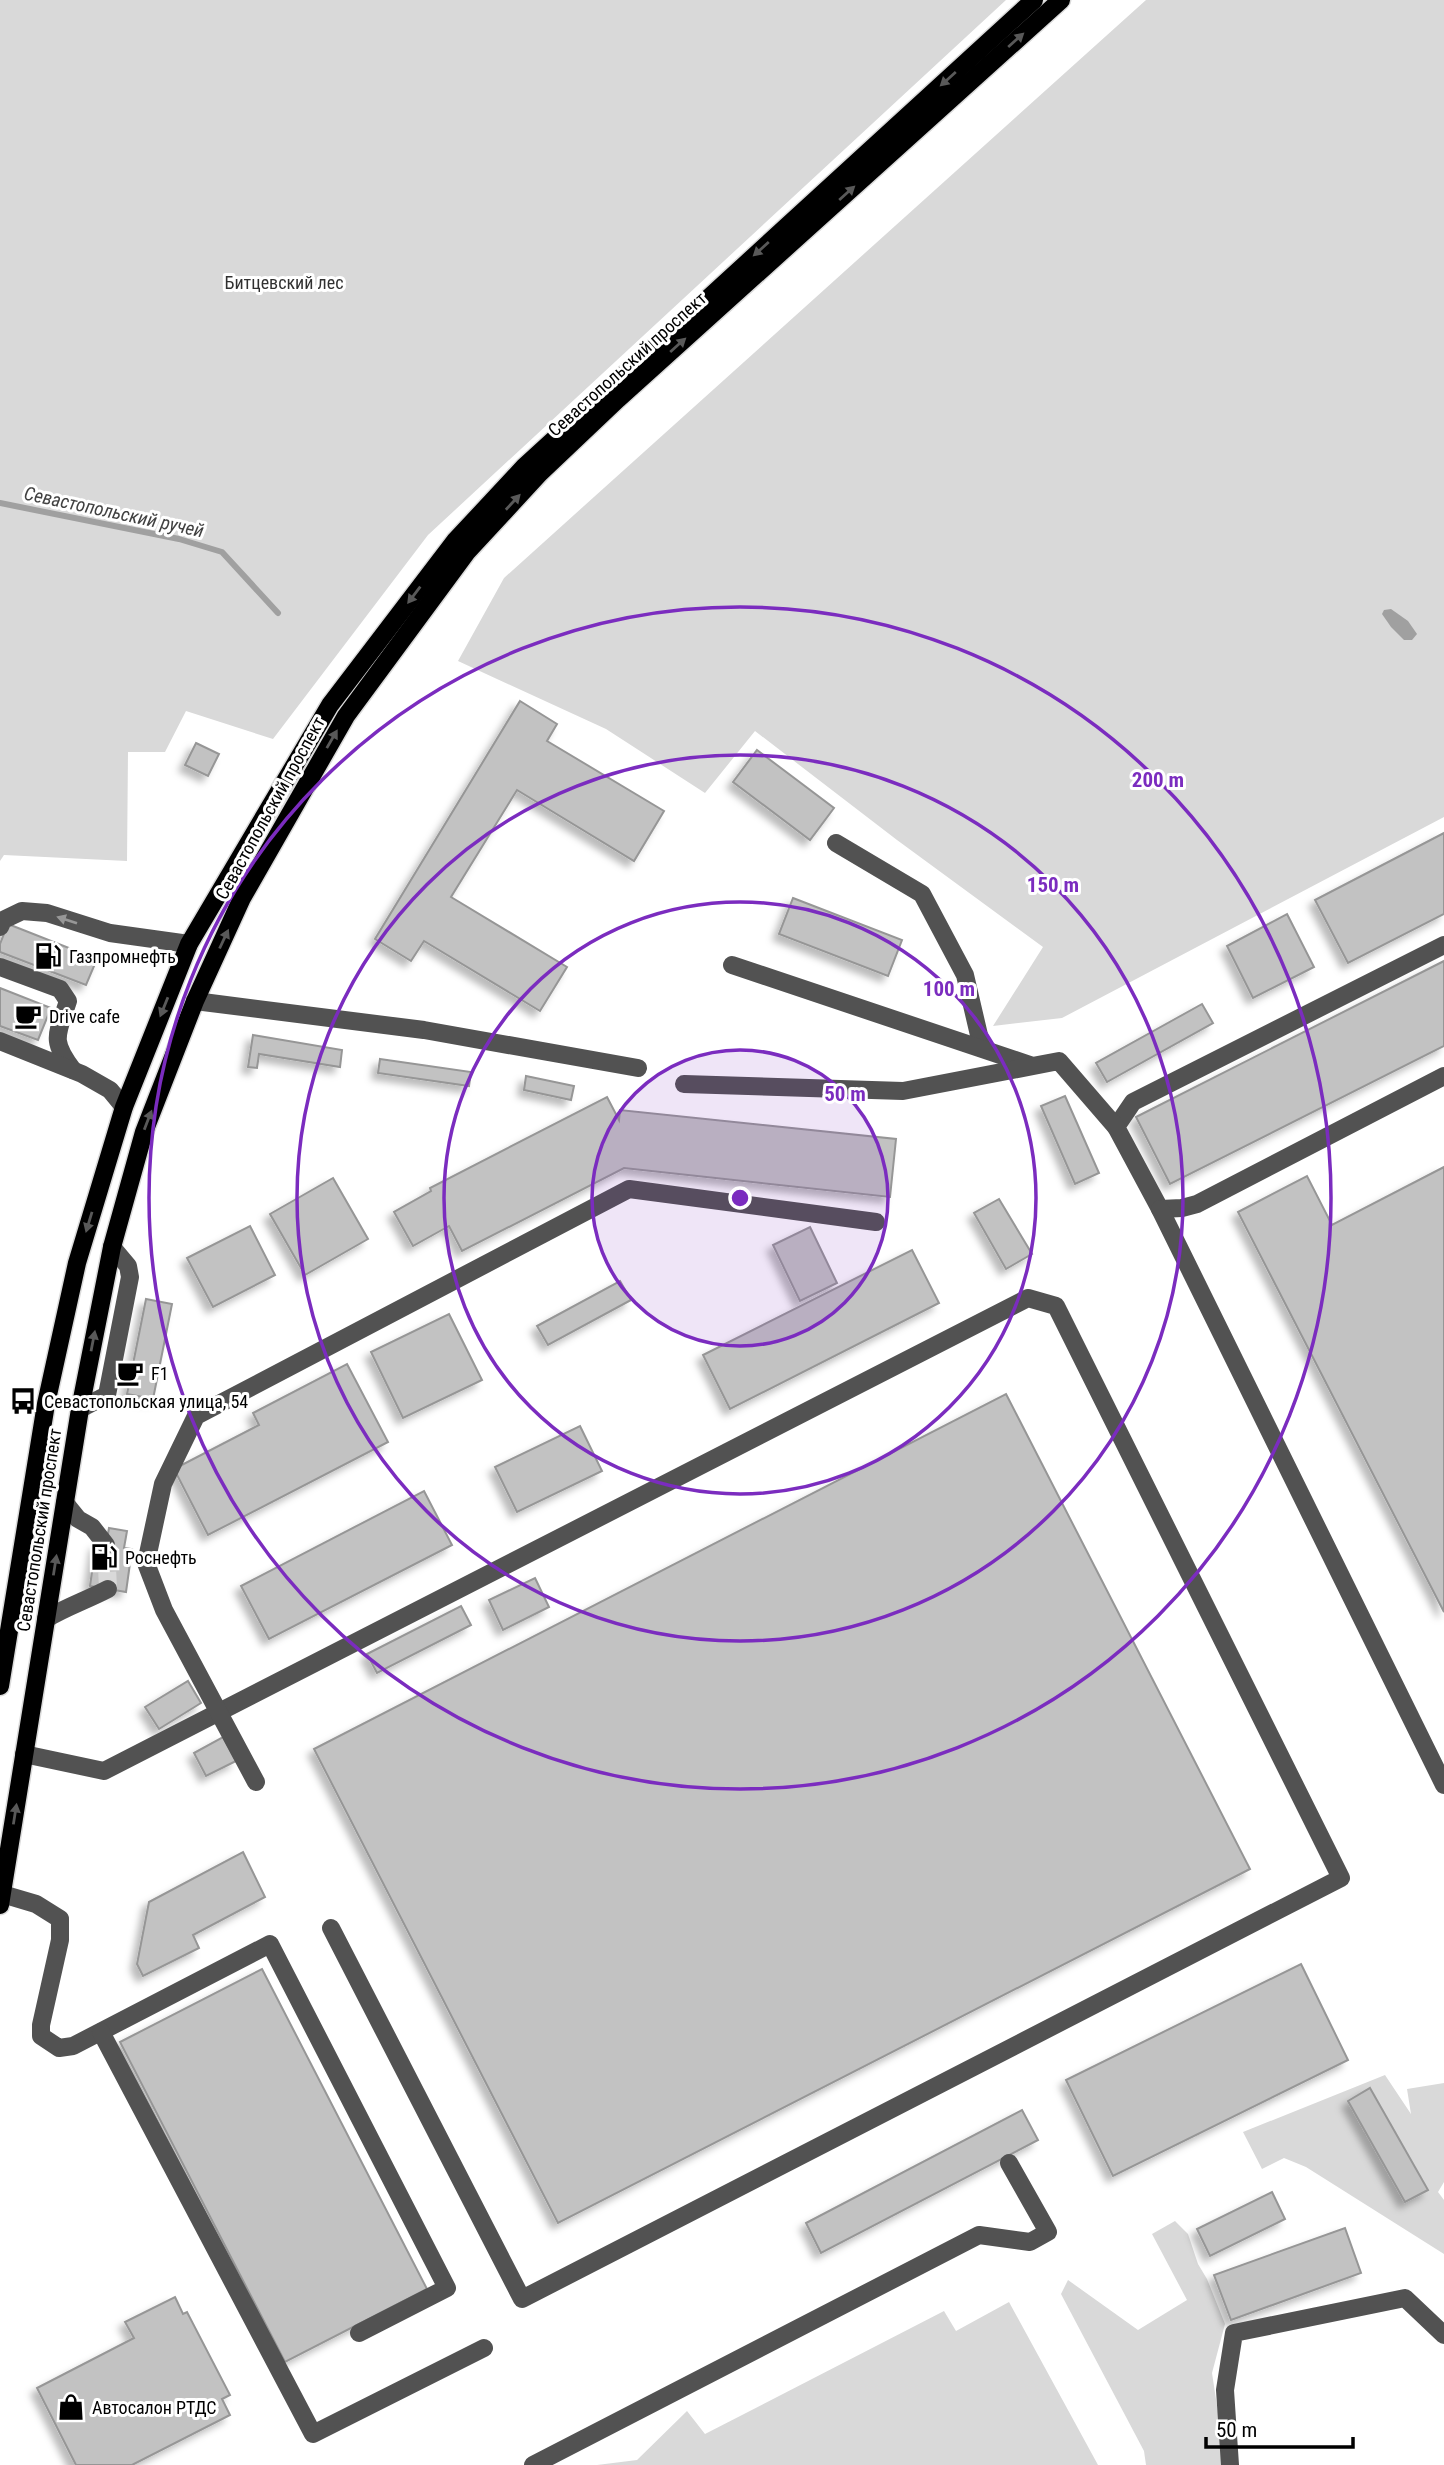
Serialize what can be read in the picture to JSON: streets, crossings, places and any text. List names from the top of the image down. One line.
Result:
{"streets":{"main road":["Севастопольский проспект"]},"water":["Севастопольский ручей"],"parks":["Битцевский лес"],"places":{"fuel station":["Газпромнефть","Роснефть"],"cafe":["Drive cafe","F1"],"bus stop":["Севастопольская улица, 54"],"shop":["Автосалон РТДС"]},"scale_bar":"50 m","rings":["200 m","150 m","100 m","50 m"]}
